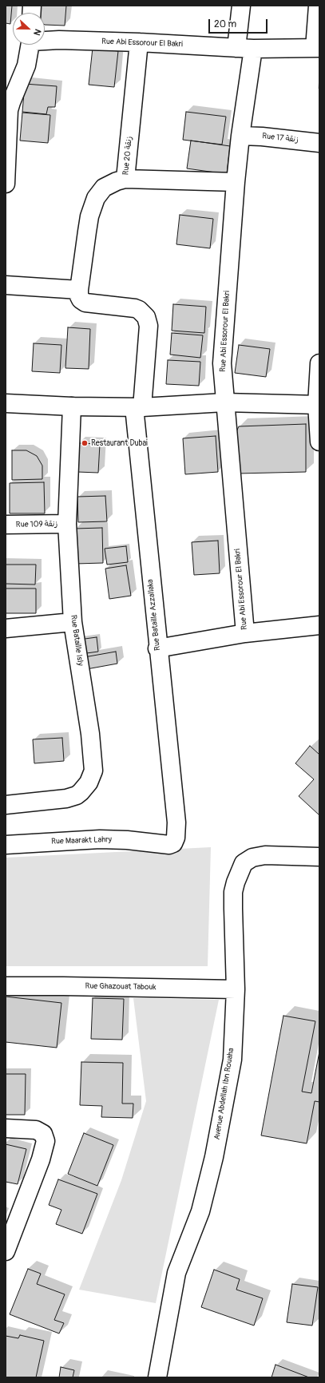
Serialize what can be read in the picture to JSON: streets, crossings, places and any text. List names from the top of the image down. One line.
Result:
{"streets":{"street":["Rue Abi Essorour El Bakri","Rue 17 زنقة","Rue 20 زنقة","Rue 109 زنقة","Rue Bataille Azzallaka","Rue Bataille Isly","Rue Maarakt Lahry","Rue Ghazouat Tabouk","Avenue Abdellah Ibn Rouaha"]},"crossings":[["Rue Abi Essorour El Bakri","Rue 17 زنقة"],["Rue Abi Essorour El Bakri","Rue 20 زنقة"],["Rue 109 زنقة","Rue Bataille Isly"],["Rue Bataille Azzallaka","Rue Maarakt Lahry"],["Rue Ghazouat Tabouk","Avenue Abdellah Ibn Rouaha"]],"places":["Restaurant Dubai"],"scale_bar":"20 m","north":"right"}
